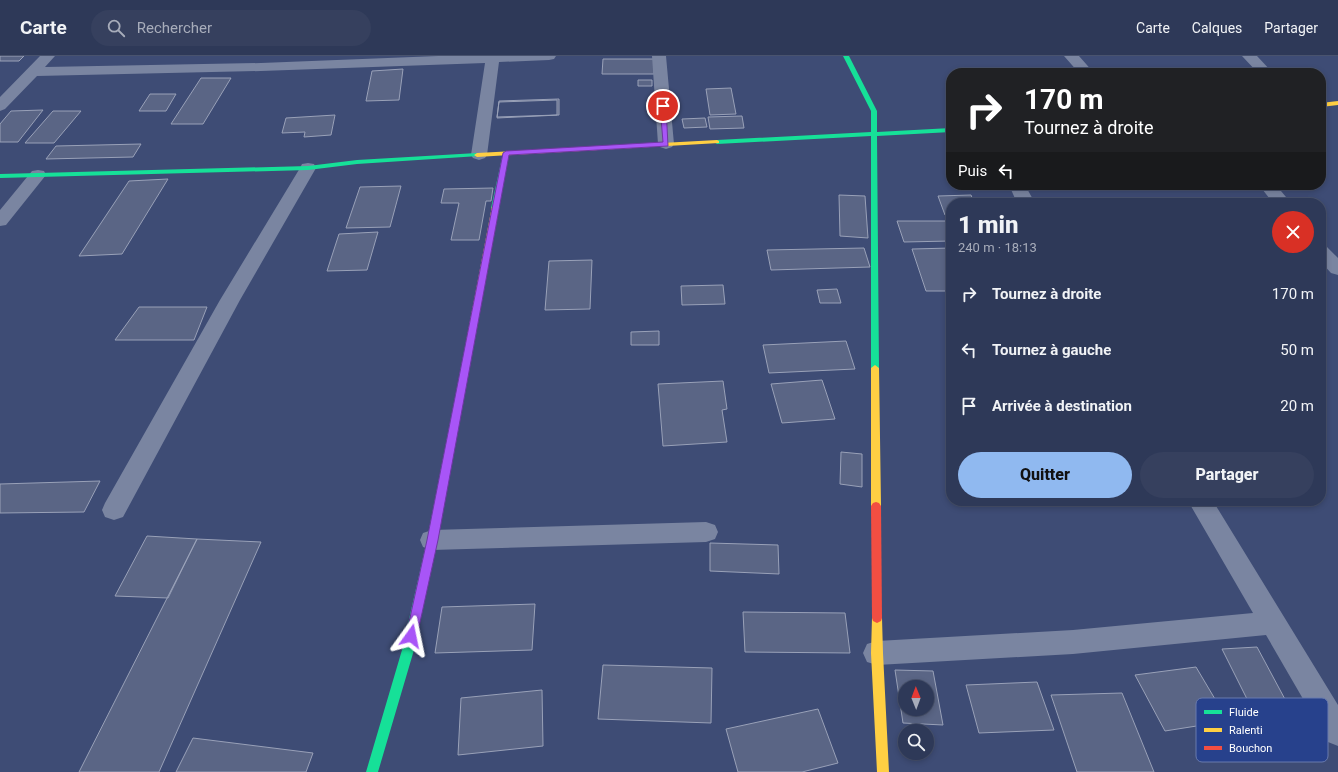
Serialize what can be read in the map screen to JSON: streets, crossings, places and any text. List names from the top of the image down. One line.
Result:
{"legend":["Fluide","Ralenti","Bouchon"],"north":"top","page":{"header":"Carte","search":"Rechercher","nav":["Carte","Calques","Partager"],"turn":["170 m","Tournez à droite"],"then":"Puis","heading":["1 min","240 m · 18:13"],"list":[{"name":"Tournez à droite","value":"170 m"},{"name":"Tournez à gauche","value":"50 m"},{"name":"Arrivée à destination","value":"20 m"}],"buttons":["Quitter","Partager"]}}
